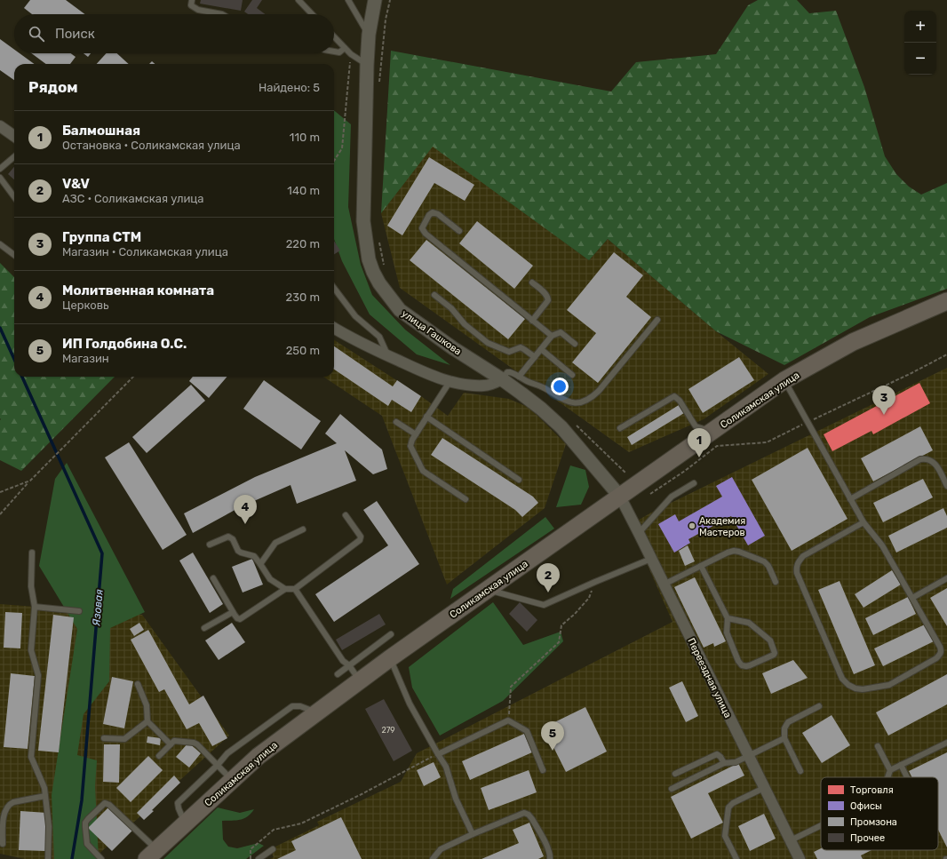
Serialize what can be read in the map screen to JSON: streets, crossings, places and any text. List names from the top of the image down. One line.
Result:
{"streets":{"main road":["Соликамская улица"],"street":["улица Гашкова","Переездная улица"]},"crossings":[["улица Гашкова","Соликамская улица"],["улица Гашкова","Переездная улица"],["Соликамская улица","Переездная улица"]],"water":["Язовая"],"places":["Академия Мастеров"],"house_numbers":["279"],"legend":["Торговля","Офисы","Промзона","Прочее"],"page":{"map_buttons":["+","−"],"search":"Поиск","heading":["Рядом","Найдено: 5"],"list":[{"mark":"1","name":"Балмошная","note":"Остановка · Соликамская улица","value":"110 m"},{"mark":"2","name":"V&V","note":"АЗС · Соликамская улица","value":"140 m"},{"mark":"3","name":"Группа СТМ","note":"Магазин · Соликамская улица","value":"220 m"},{"mark":"4","name":"Молитвенная комната","note":"Церковь","value":"230 m"},{"mark":"5","name":"ИП Голдобина О.С.","note":"Магазин","value":"250 m"}],"pins":["3","1","4","2","5"]}}
